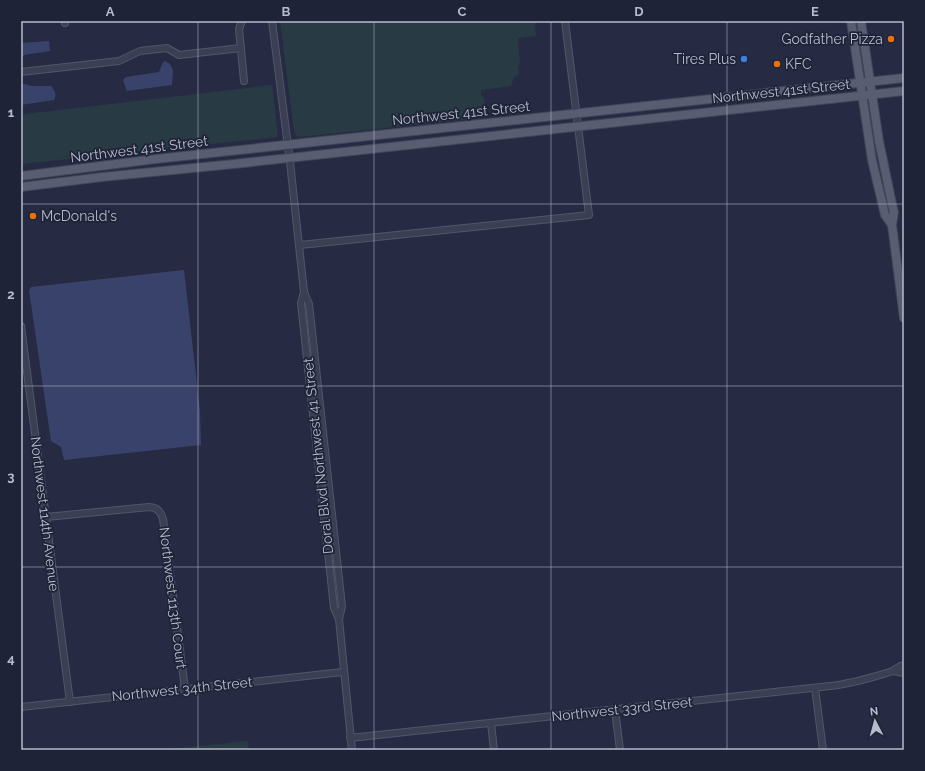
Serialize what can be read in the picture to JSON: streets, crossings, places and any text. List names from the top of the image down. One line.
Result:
{"streets":{"main road":["Northwest 41st Street"],"street":["Doral Blvd Northwest 41 Street","Northwest 114th Avenue","Northwest 113th Court","Northwest 34th Street","Northwest 33rd Street"]},"crossings":[["Northwest 41st Street","Doral Blvd Northwest 41 Street"],["Doral Blvd Northwest 41 Street","Northwest 34th Street"],["Doral Blvd Northwest 41 Street","Northwest 33rd Street"],["Northwest 114th Avenue","Northwest 113th Court"],["Northwest 114th Avenue","Northwest 34th Street"],["Northwest 113th Court","Northwest 34th Street"]],"places":["Godfather Pizza","Tires Plus","KFC","McDonald's"],"north":"top","grid":{"columns":["A","B","C","D","E"],"rows":["1","2","3","4"]}}
